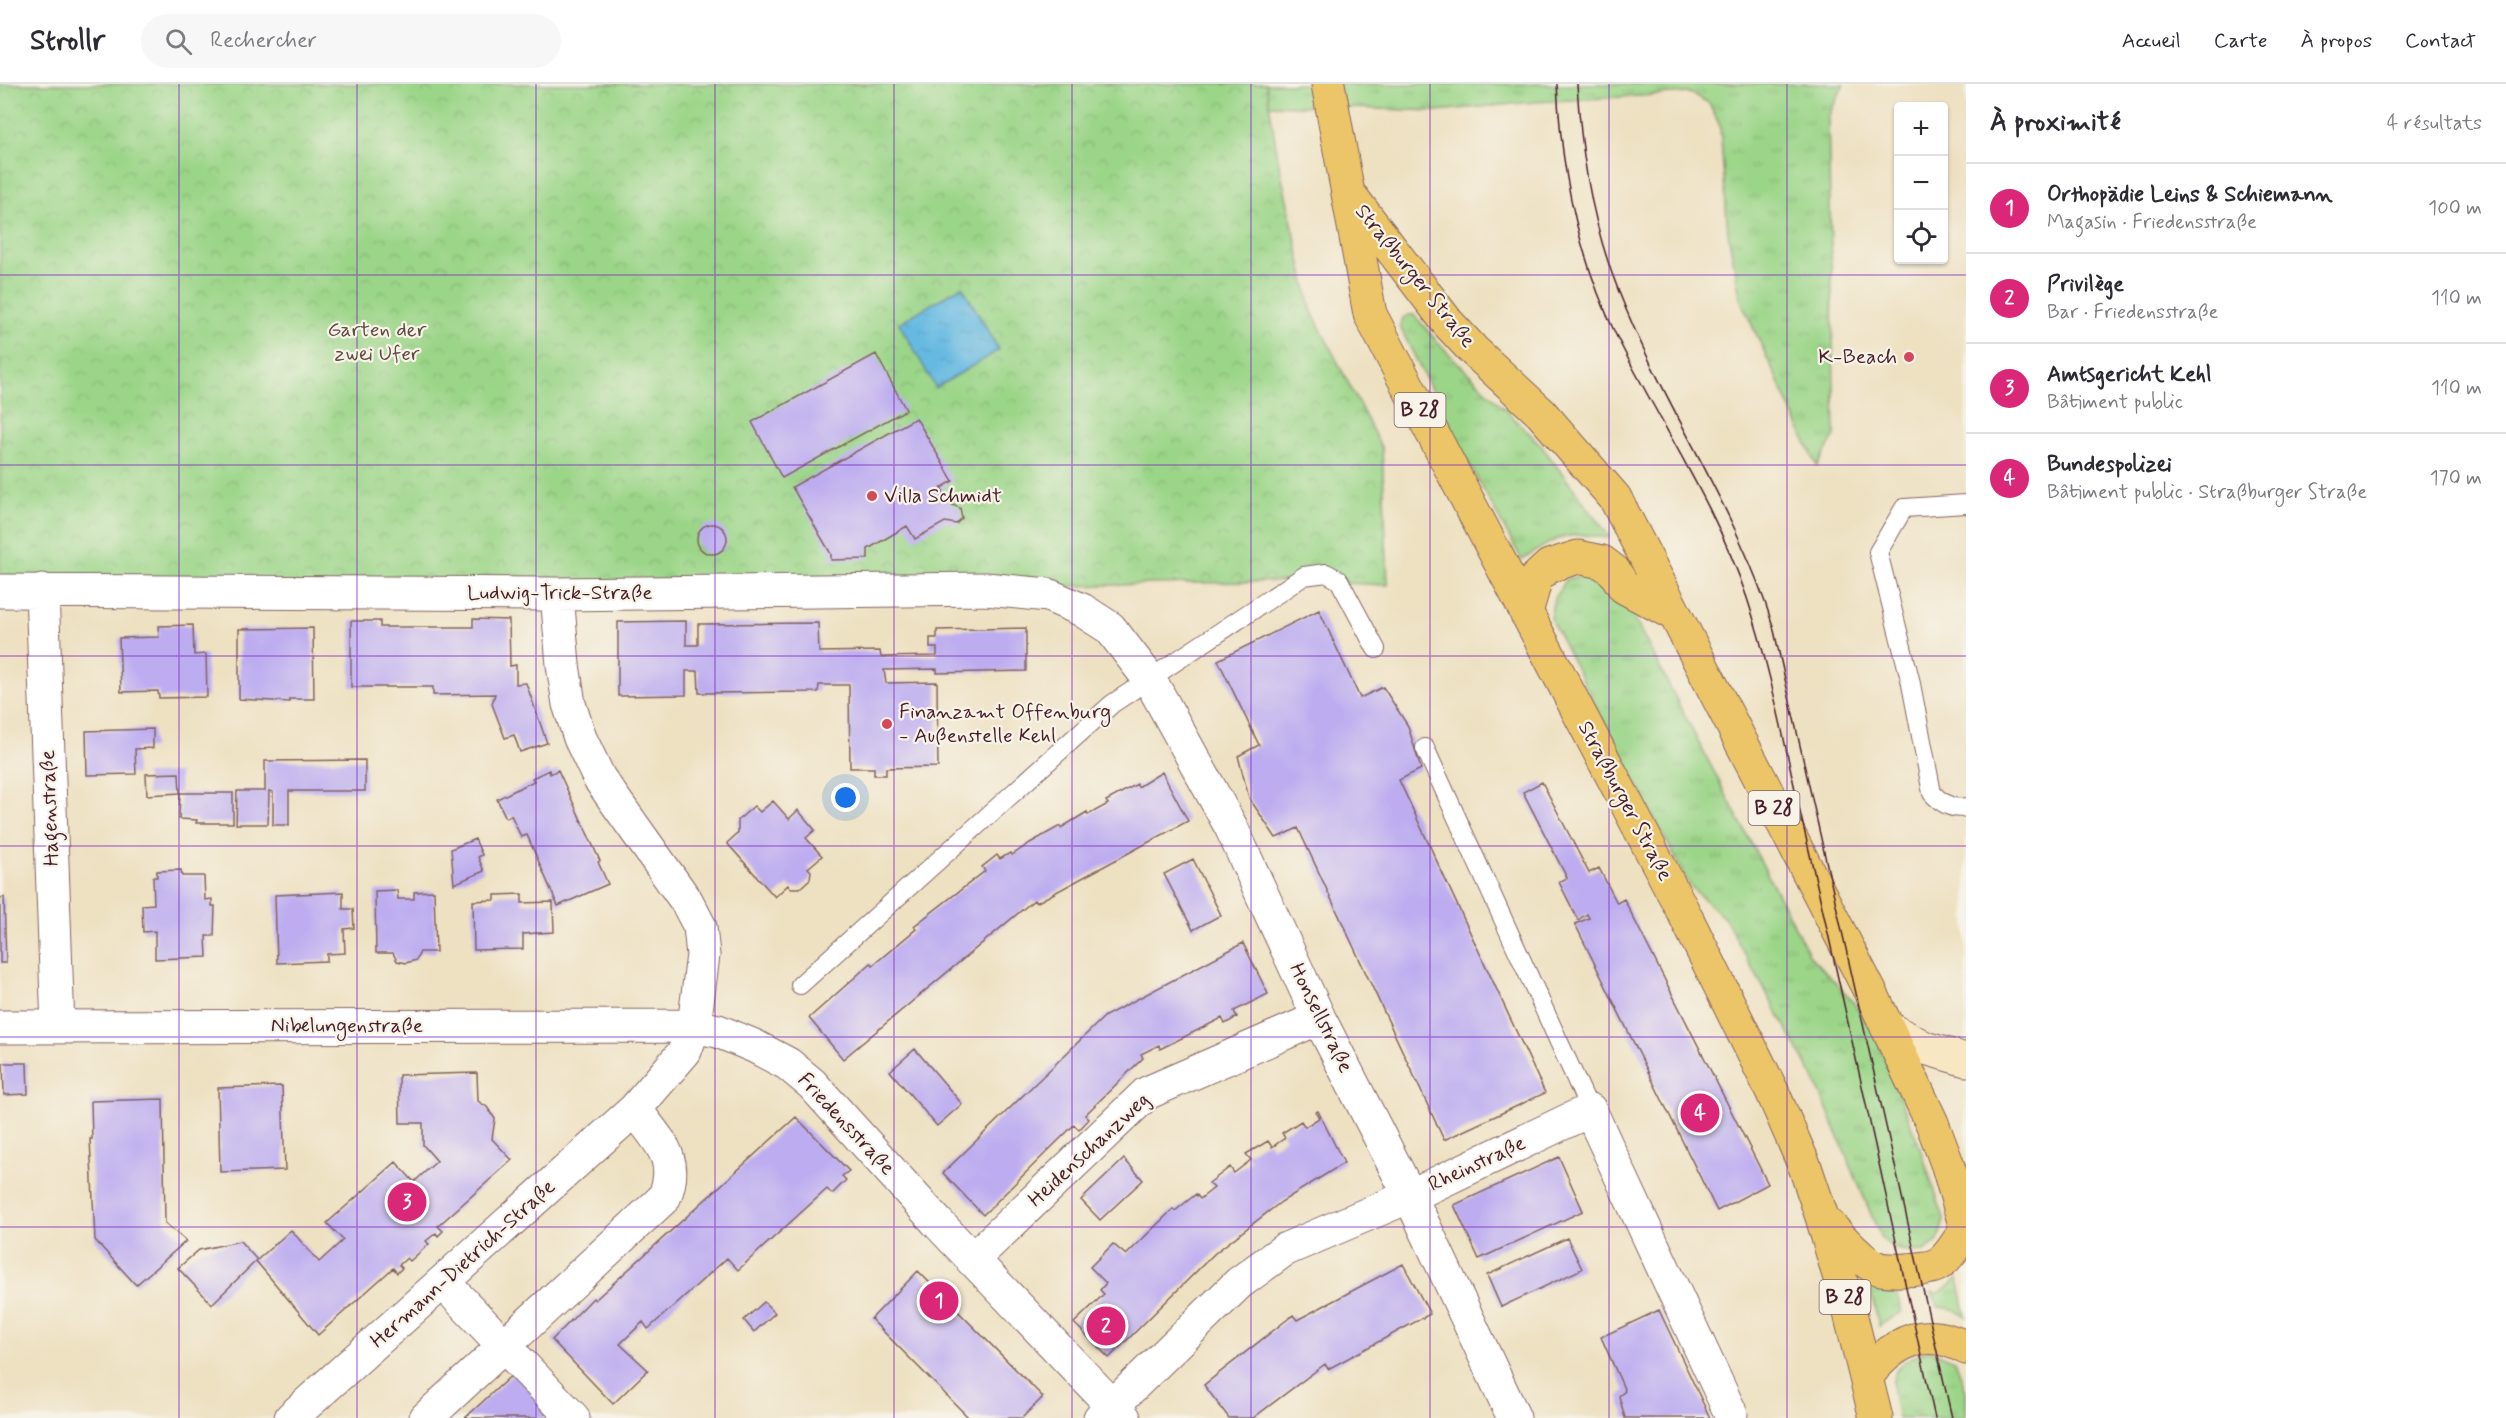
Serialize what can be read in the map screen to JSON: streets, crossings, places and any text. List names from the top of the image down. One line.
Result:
{"streets":{"main road":["Straßburger Straße","B 28"],"street":["Ludwig-Trick-Straße","Hagenstraße","Honsellstraße","Nibelungenstraße","Friedensstraße","Heidenschanzweg","Rheinstraße","Hermann-Dietrich-Straße"]},"crossings":[["Ludwig-Trick-Straße","Hagenstraße"],["Ludwig-Trick-Straße","Honsellstraße"],["Hagenstraße","Nibelungenstraße"],["Honsellstraße","Heidenschanzweg"],["Honsellstraße","Rheinstraße"],["Nibelungenstraße","Friedensstraße"],["Nibelungenstraße","Hermann-Dietrich-Straße"],["Friedensstraße","Heidenschanzweg"],["Friedensstraße","Rheinstraße"],["Friedensstraße","Hermann-Dietrich-Straße"]],"parks":["Garten der zwei Ufer"],"places":["K-Beach","Villa Schmidt","Finanzamt Offenburg - Außenstelle Kehl"],"page":{"header":"Strollr","search":"Rechercher","nav":["Accueil","Carte","À propos","Contact"],"heading":["À proximité","4 résultats"],"map_buttons":["+","−"],"list":[{"mark":"1","name":"Orthopädie Leins & Schiemann","note":"Magasin · Friedensstraße","value":"100 m"},{"mark":"2","name":"Privilège","note":"Bar · Friedensstraße","value":"110 m"},{"mark":"3","name":"Amtsgericht Kehl","note":"Bâtiment public","value":"110 m"},{"mark":"4","name":"Bundespolizei","note":"Bâtiment public · Straßburger Straße","value":"170 m"}],"pins":["4","3","1","2"]}}
